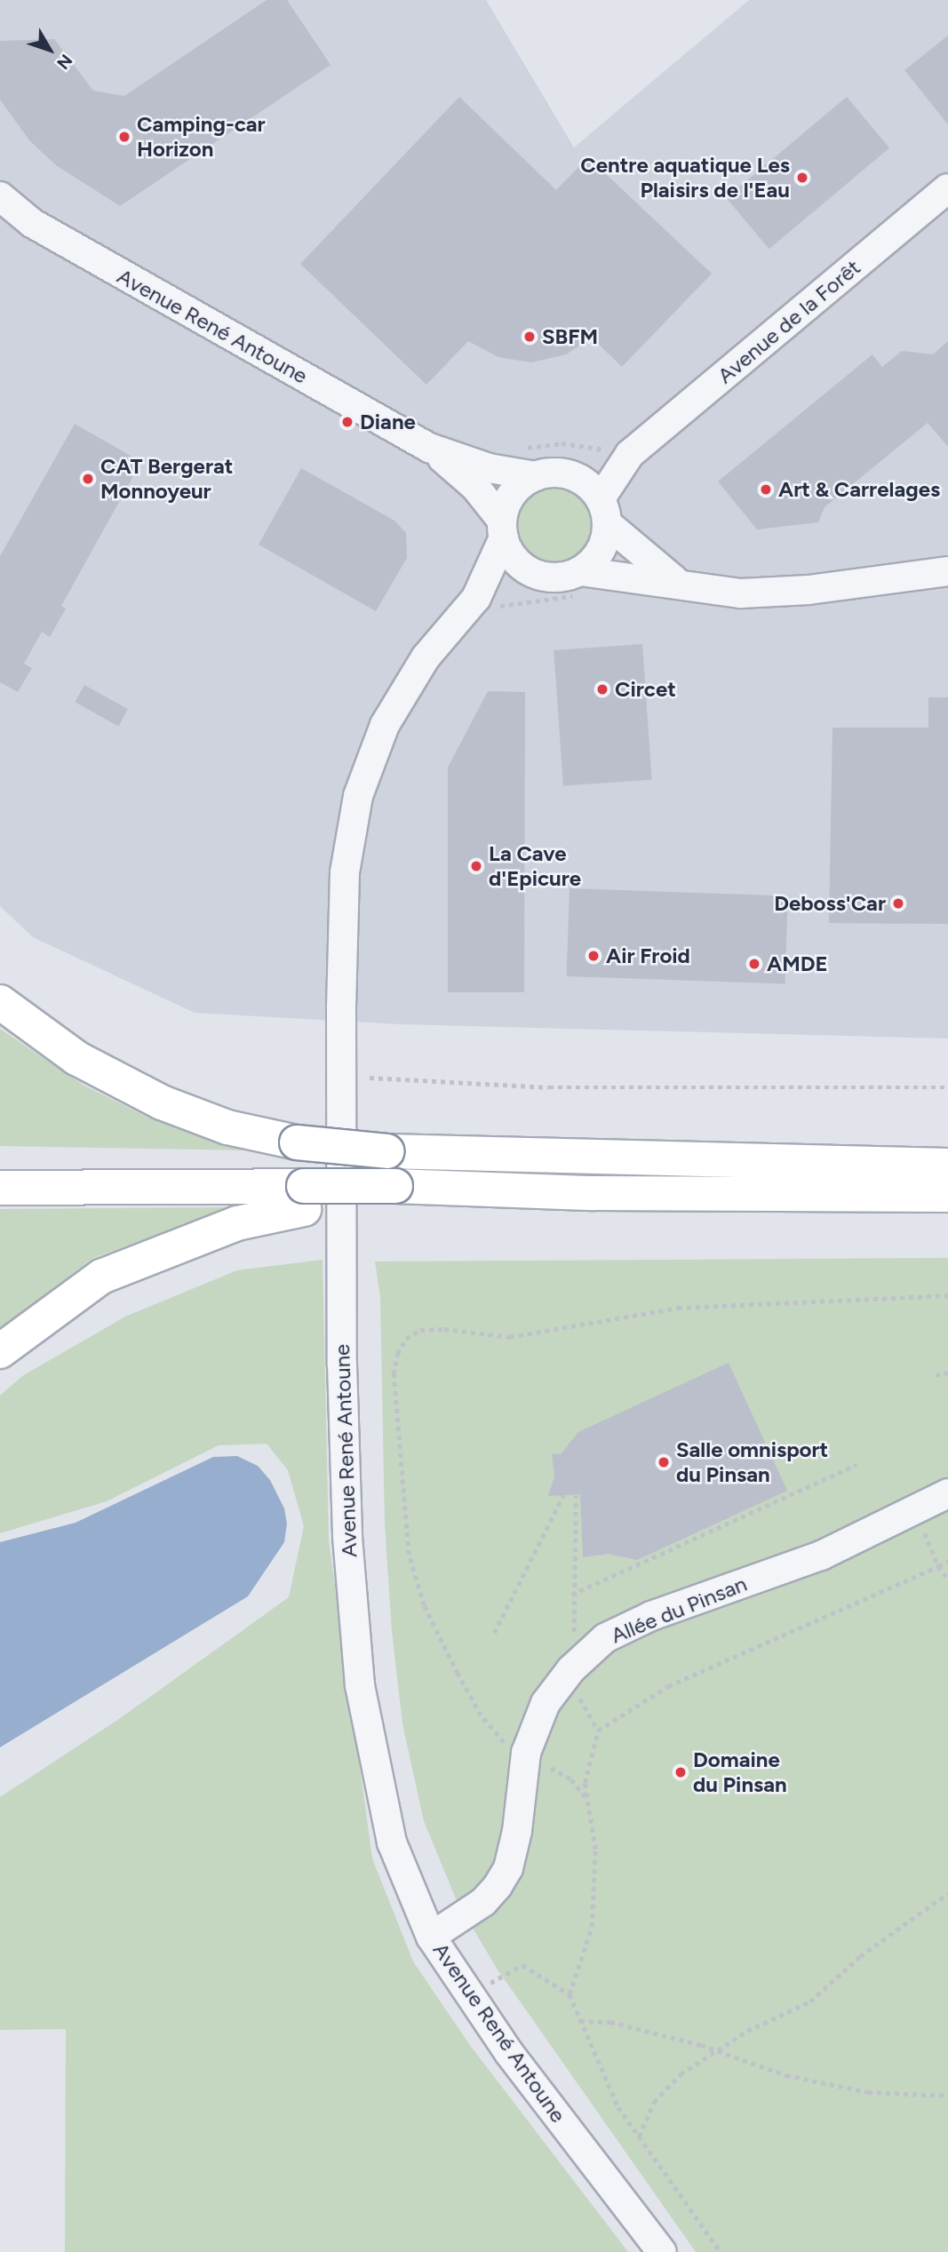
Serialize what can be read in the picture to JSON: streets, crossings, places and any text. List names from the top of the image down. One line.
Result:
{"streets":{"street":["Avenue de la Forêt","Avenue René Antoune","Allée du Pinsan"]},"crossings":[["Avenue de la Forêt","Avenue René Antoune"],["Avenue René Antoune","Allée du Pinsan"]],"places":["Camping-car Horizon","Centre aquatique Les Plaisirs de l'Eau","SBFM","Diane","CAT Bergerat Monnoyeur","Art & Carrelages","Circet","La Cave d'Epicure","Deboss'Car","Air Froid","AMDE","Salle omnisport du Pinsan","Domaine du Pinsan"],"north":"bottom right"}
